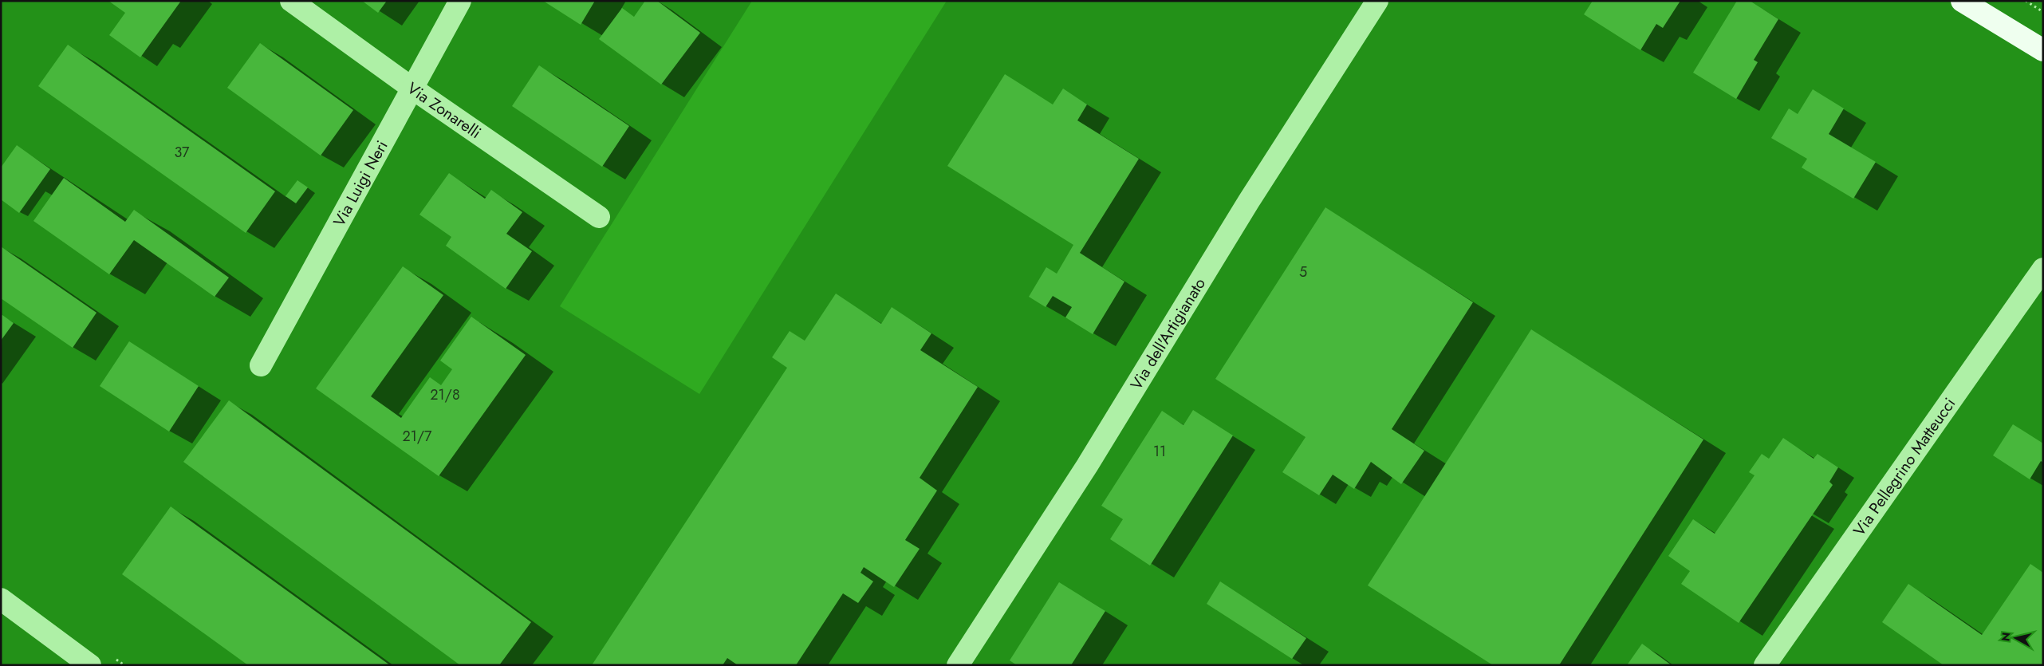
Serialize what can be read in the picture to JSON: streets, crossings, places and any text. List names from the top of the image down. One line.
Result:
{"streets":{"street":["Via Zonarelli","Via Luigi Neri","Via dell'Artigianato","Via Pellegrino Matteucci"]},"crossings":[["Via Zonarelli","Via Luigi Neri"]],"house_numbers":["37","5","21/8","21/7","11"],"north":"left"}
